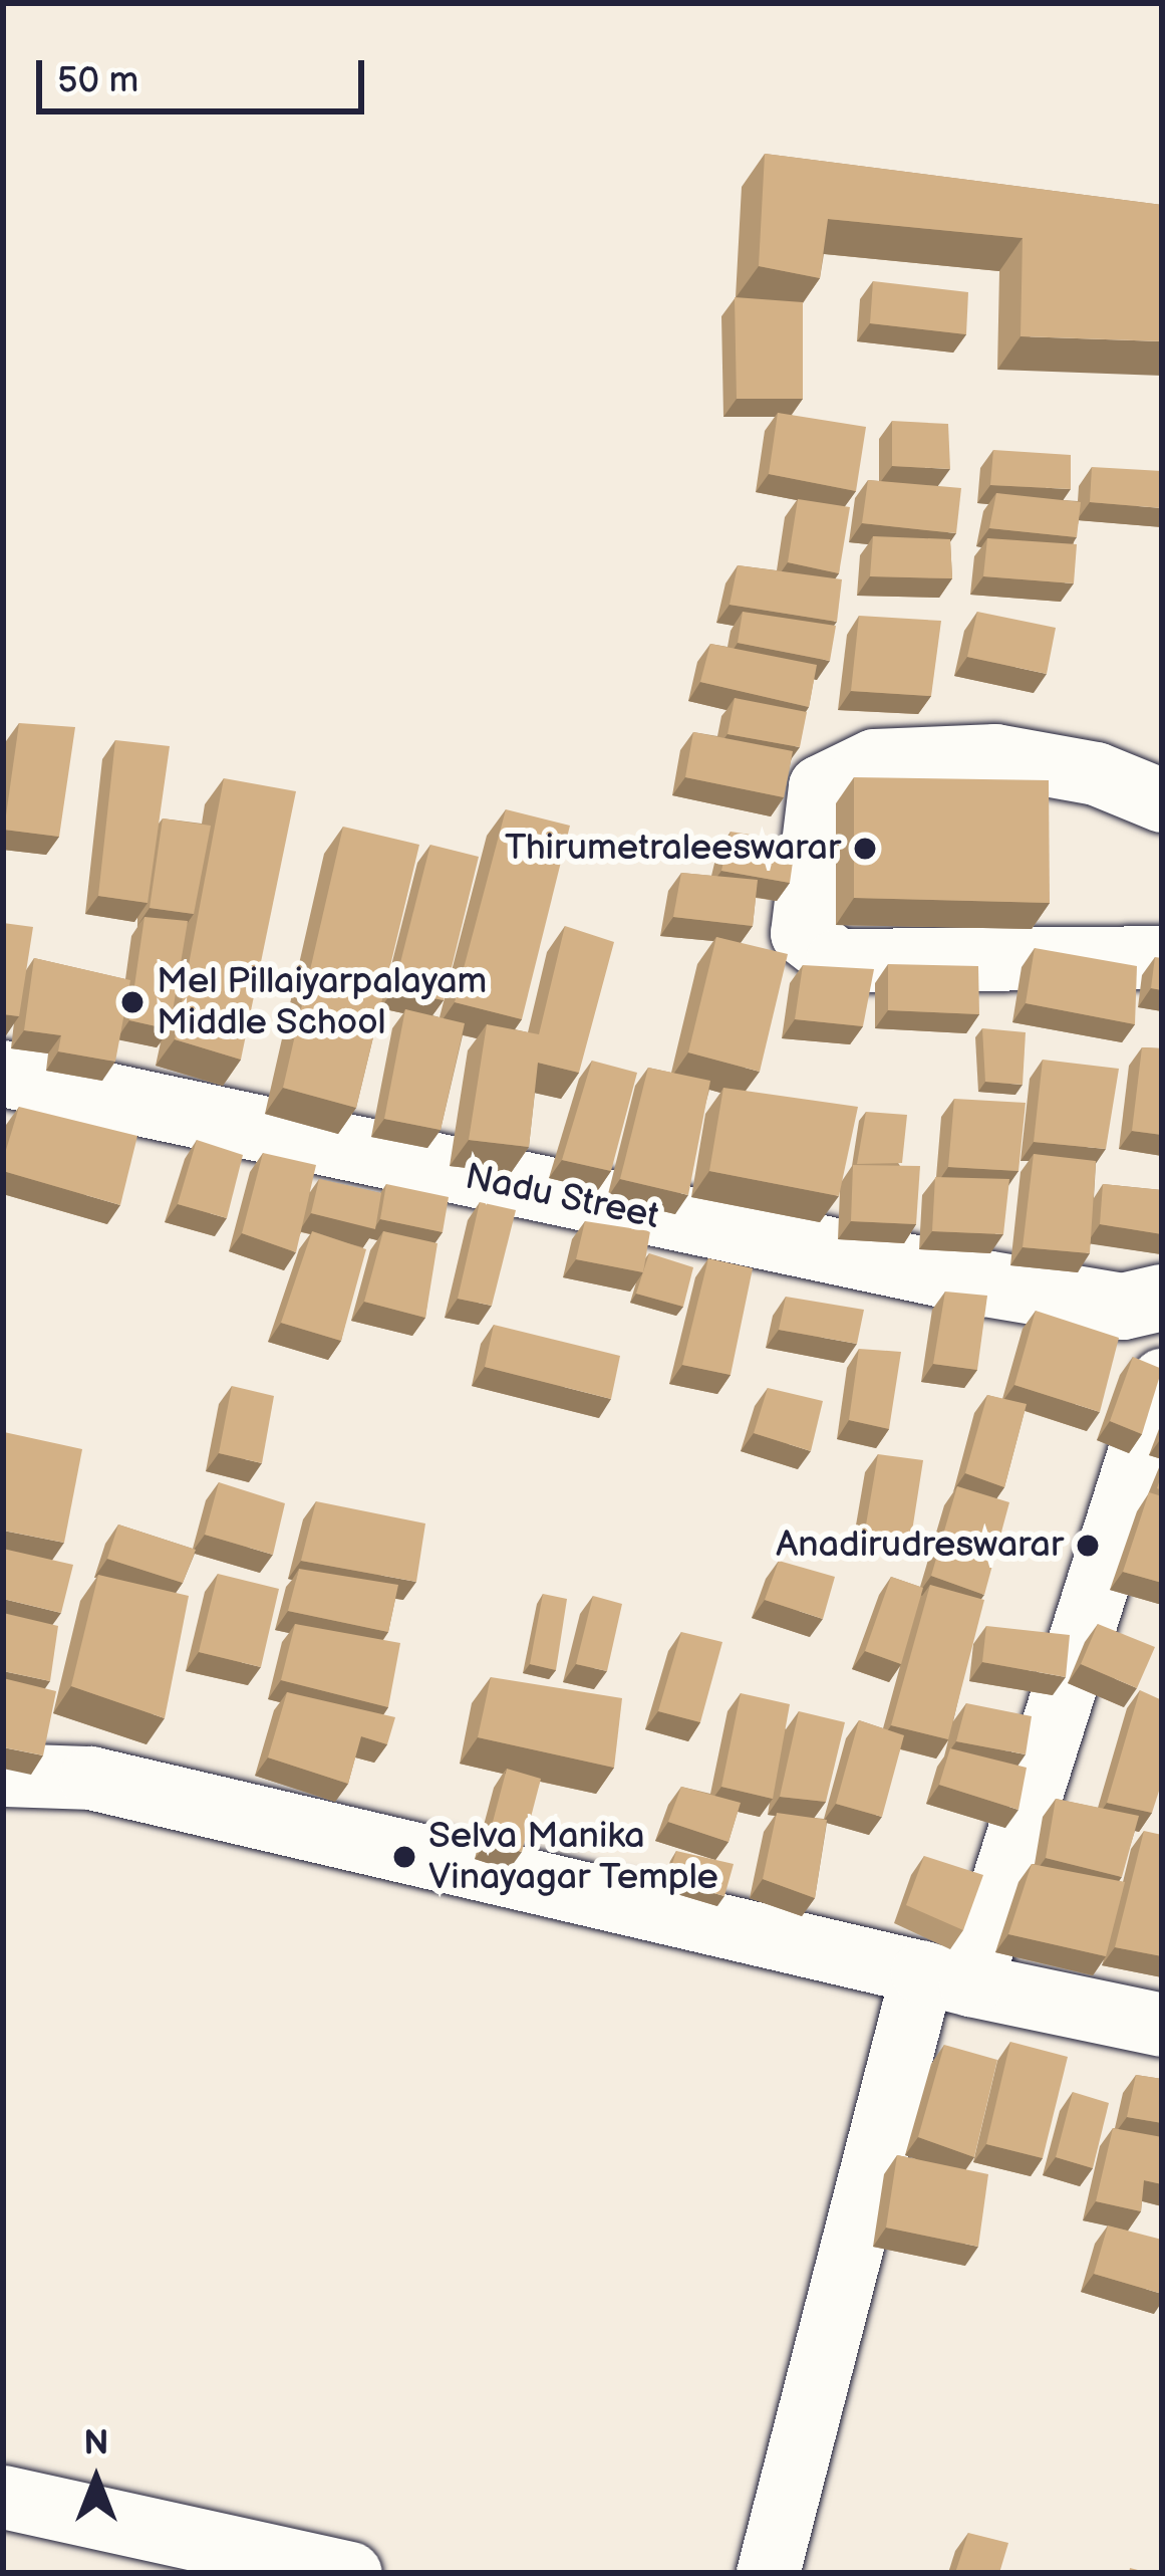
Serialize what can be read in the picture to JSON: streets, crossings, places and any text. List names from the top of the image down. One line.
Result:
{"streets":{"main road":["Nadu Street"]},"places":["Thirumetraleeswarar","Mel Pillaiyarpalayam Middle School","Anadirudreswarar","Selva Manika Vinayagar Temple"],"scale_bar":"50 m","north":"top"}
